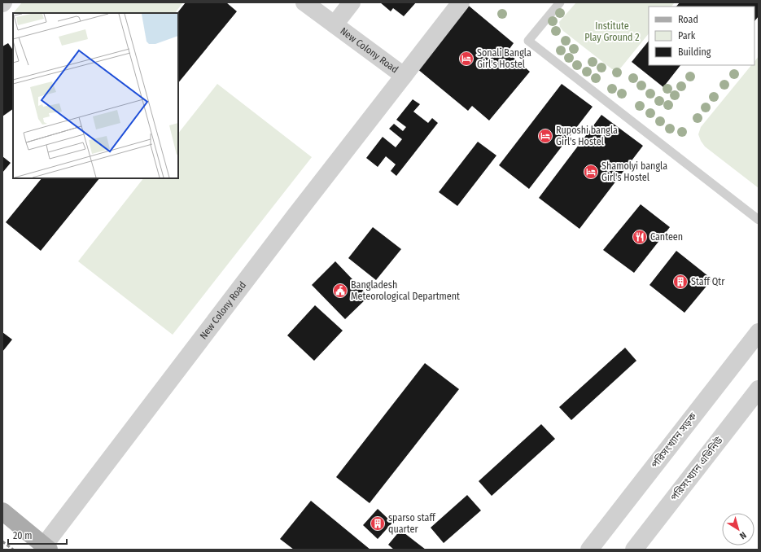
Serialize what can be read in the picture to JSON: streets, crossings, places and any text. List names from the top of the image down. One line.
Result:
{"streets":{"street":["New Colony Road","পরিসংখ্যান সড়ক","পরিসংখ্যান এভিনিউ"]},"parks":["Institute Play Ground 2"],"places":{"hotel":["Sonali Bangla Girl's Hostel","Ruposhi bangla Girl's Hostel","Shamolyi bangla Girl's Hostel"],"restaurant":["Canteen"],"building":["Staff Qtr","sparso staff quarter"],"public building":["Bangladesh Meteorological Department"]},"legend":["Road","Park","Building"],"scale_bar":"20 m","north":"bottom right"}
